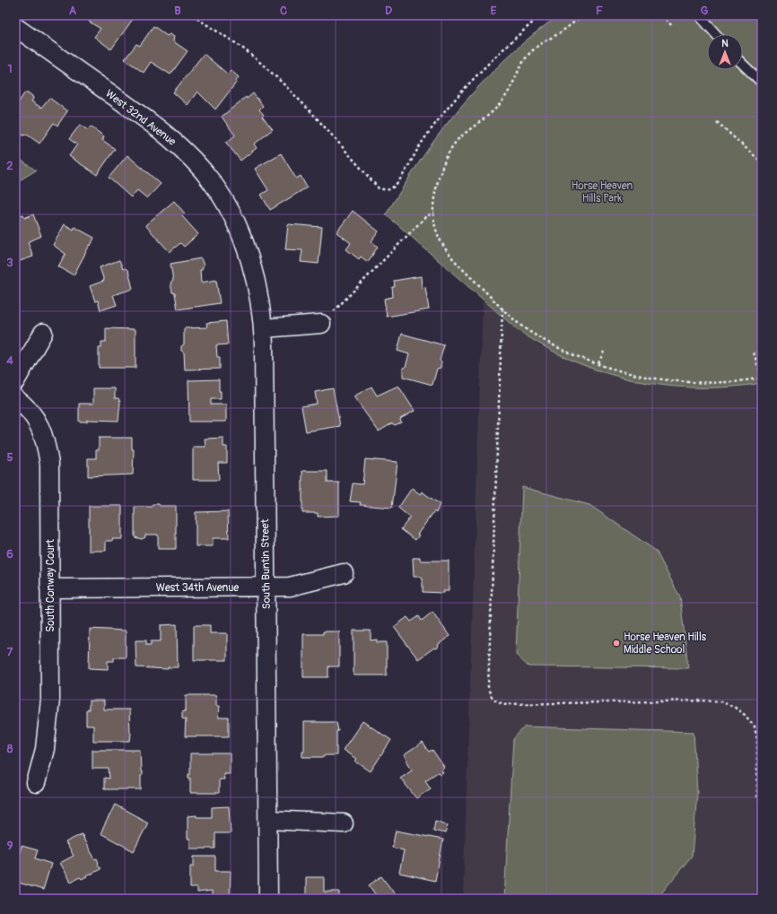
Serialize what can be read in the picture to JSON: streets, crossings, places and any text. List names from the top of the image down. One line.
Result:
{"streets":{"street":["West 32nd Avenue","South Buntin Street","South Conway Court","West 34th Avenue"]},"crossings":[["West 32nd Avenue","South Buntin Street"],["South Buntin Street","West 34th Avenue"],["South Conway Court","West 34th Avenue"]],"parks":["Horse Heaven Hills Park"],"places":["Horse Heaven Hills Middle School"],"north":"top","grid":{"columns":["A","B","C","D","E","F","G"],"rows":["1","2","3","4","5","6","7","8","9"]}}
